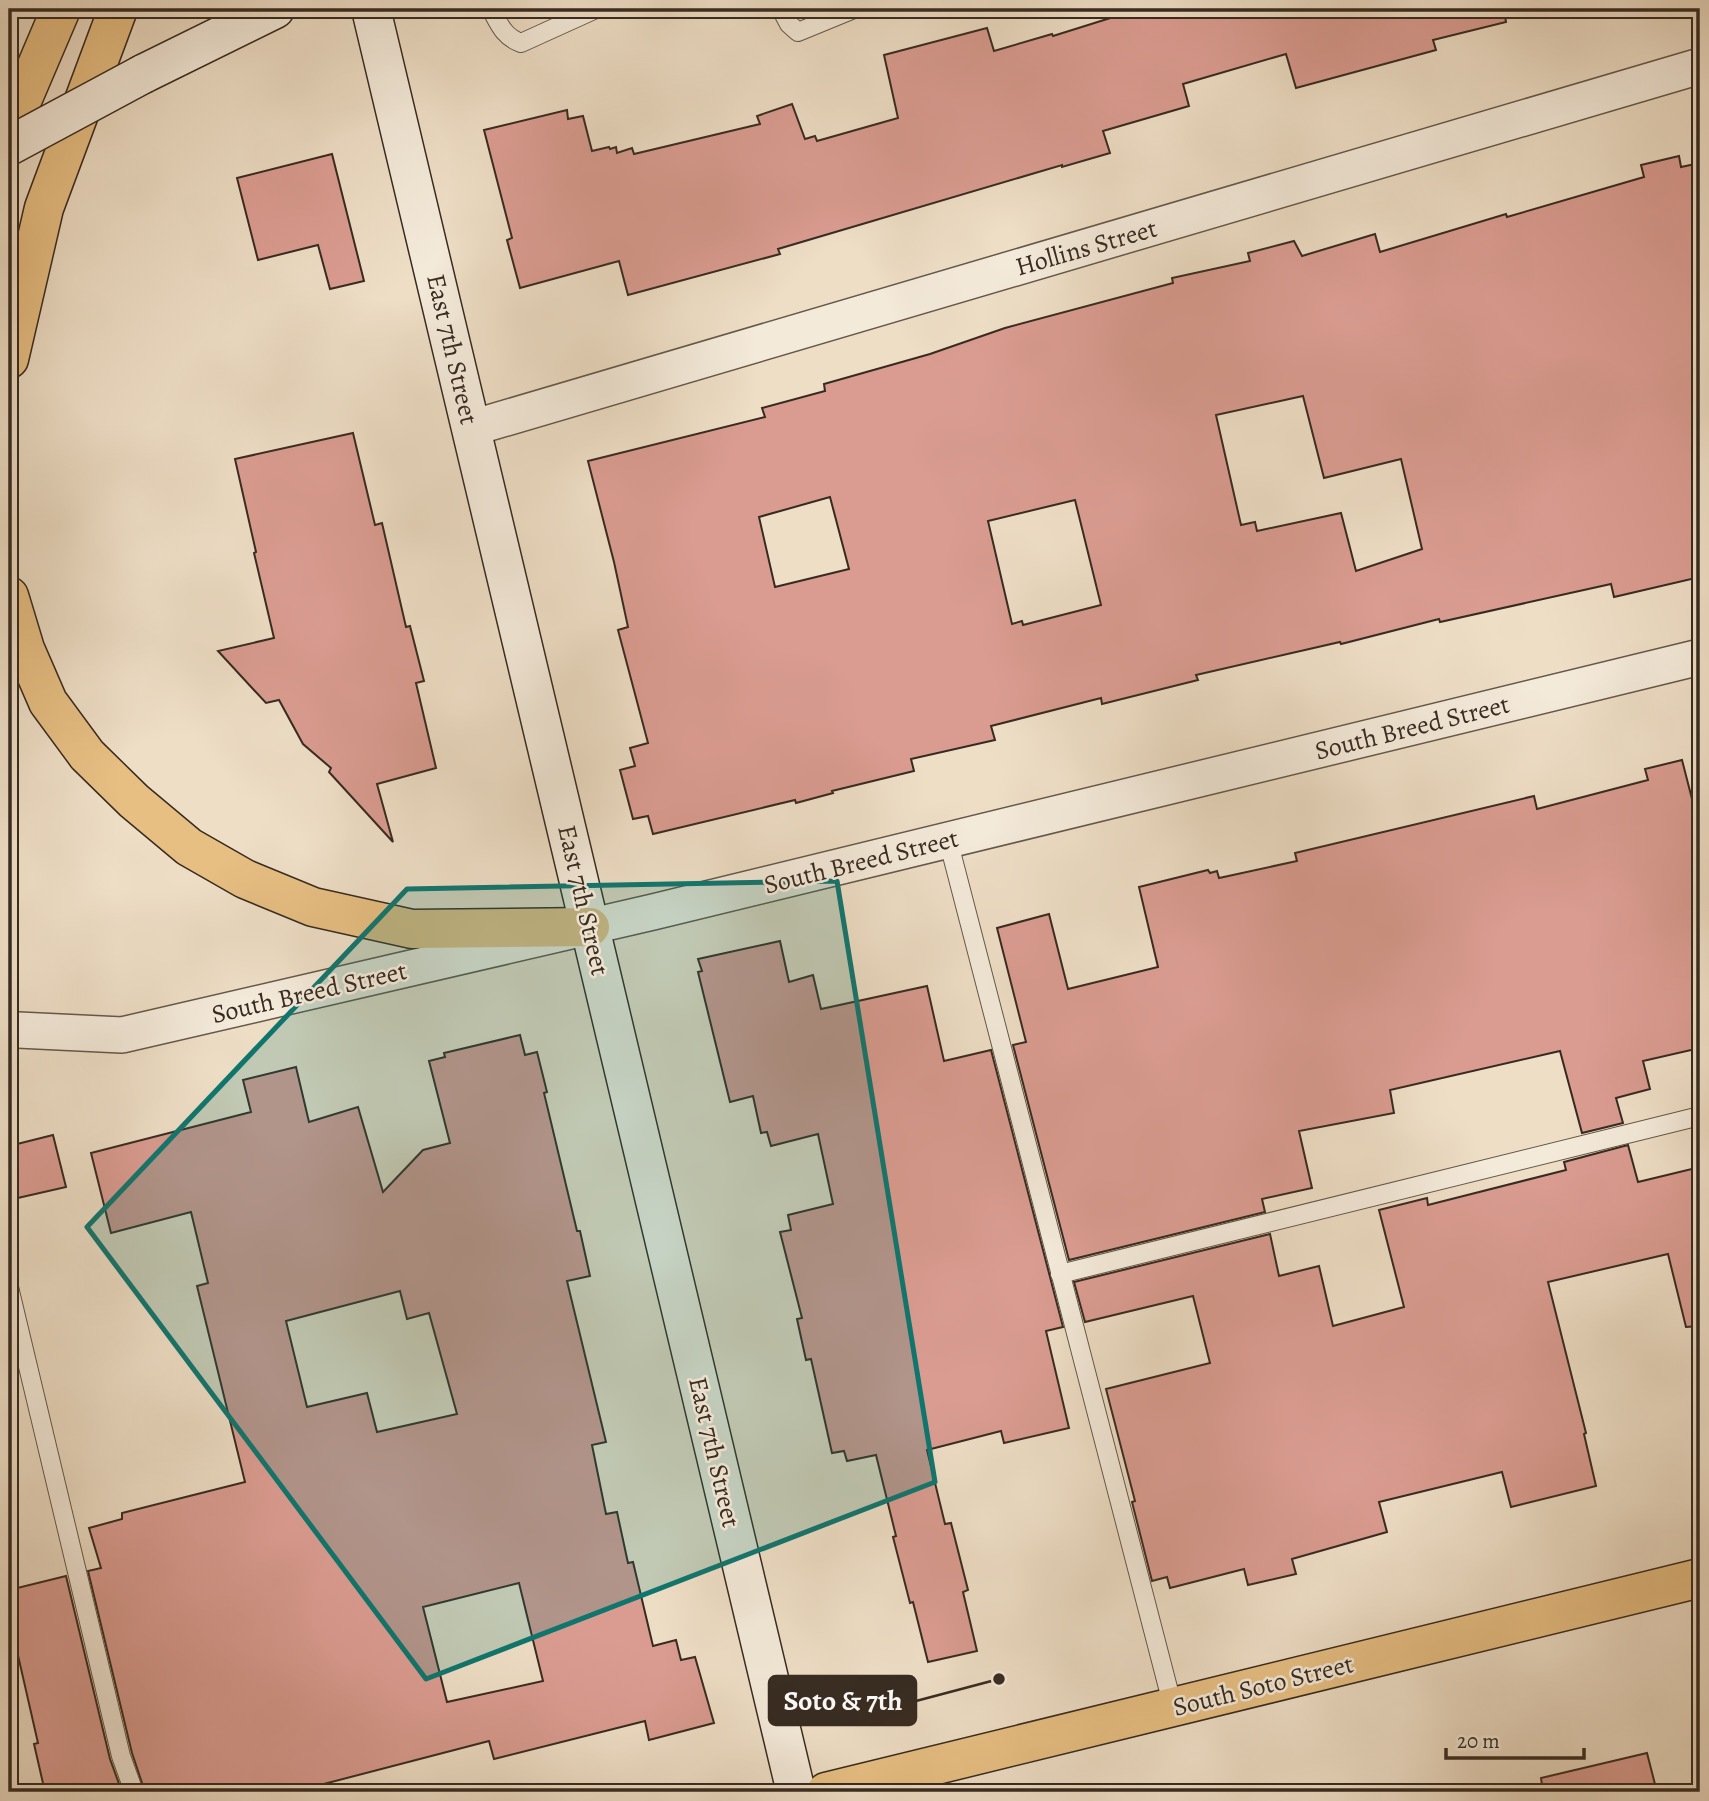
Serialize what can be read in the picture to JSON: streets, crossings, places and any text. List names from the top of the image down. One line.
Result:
{"streets":{"main road":["South Soto Street"],"street":["Hollins Street","East 7th Street","South Breed Street"]},"crossings":[["Hollins Street","East 7th Street"],["East 7th Street","South Breed Street"]],"places":["Soto & 7th"],"scale_bar":"20 m"}
